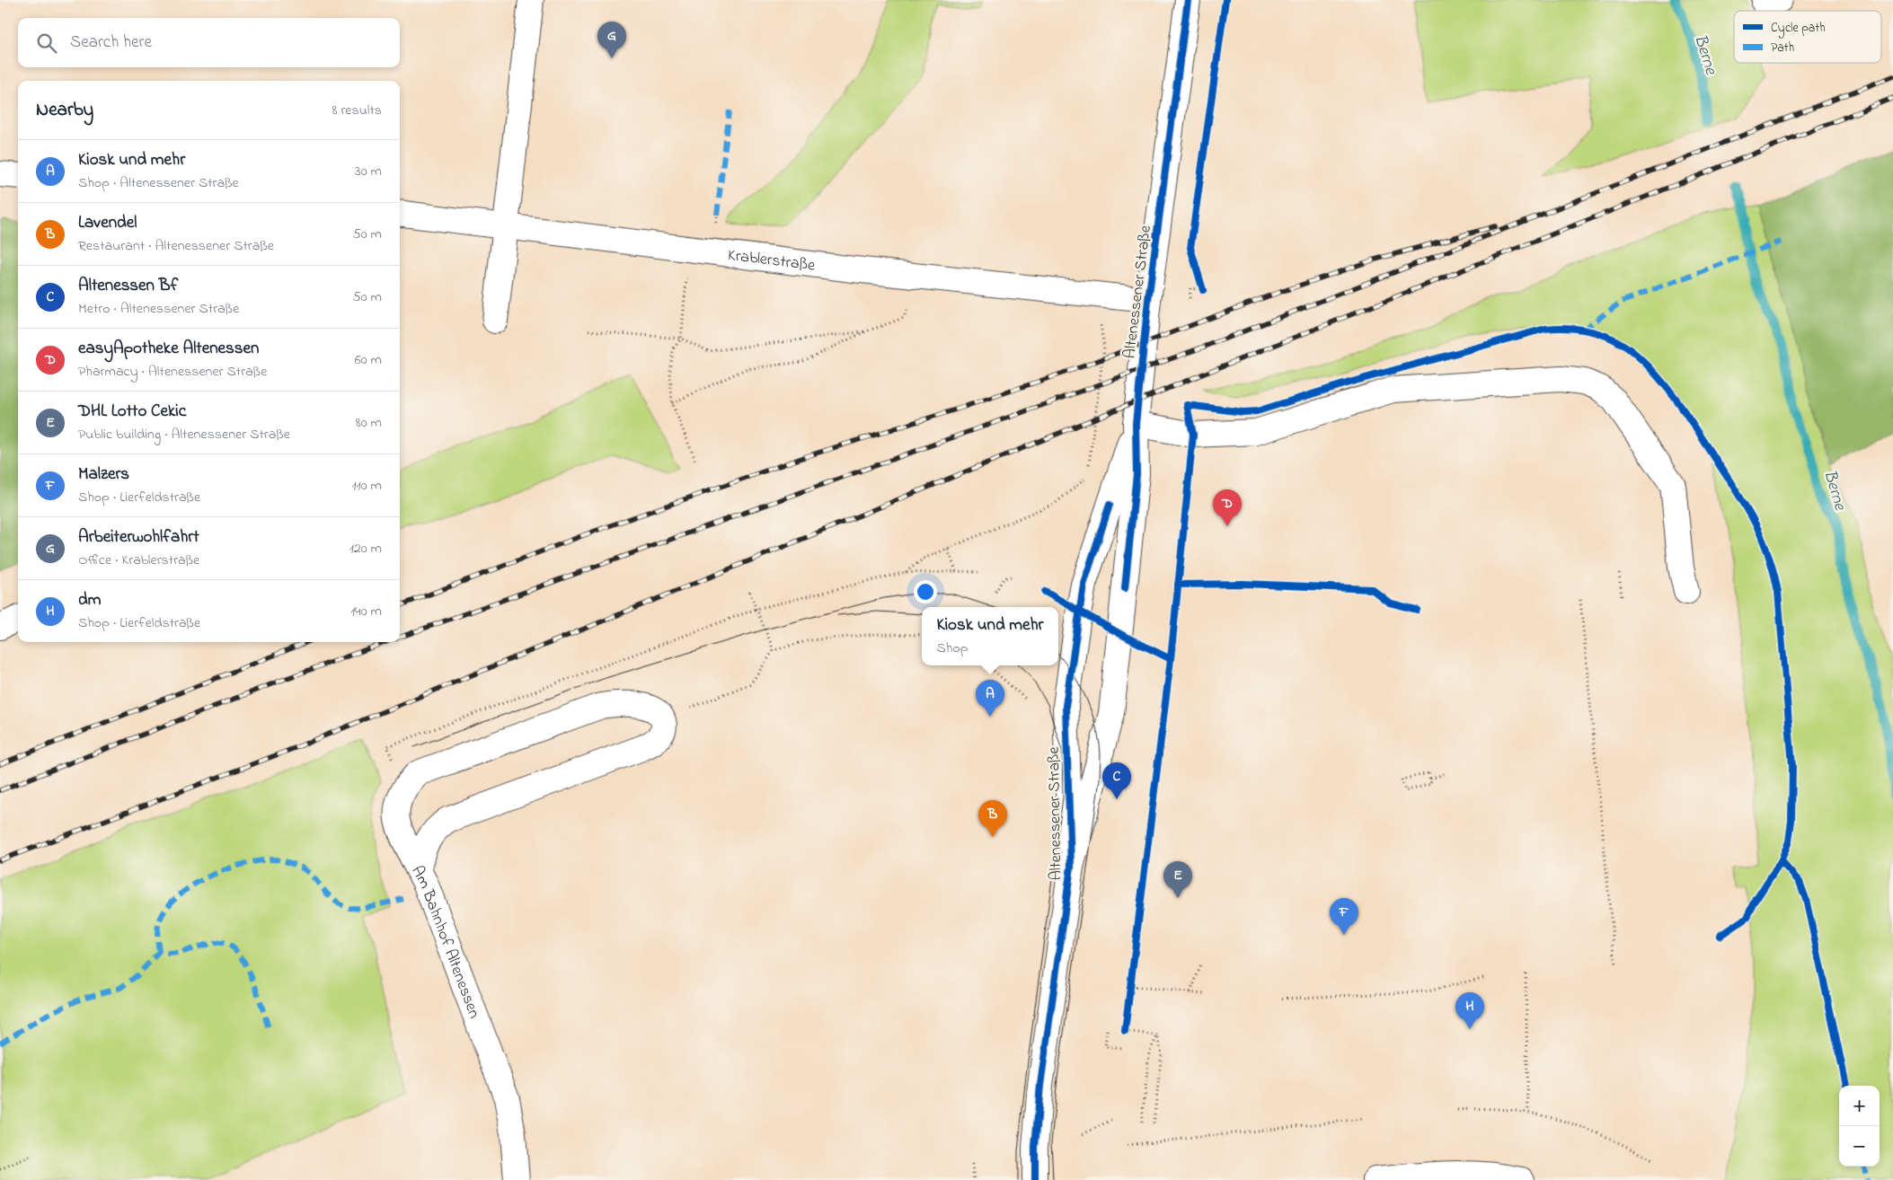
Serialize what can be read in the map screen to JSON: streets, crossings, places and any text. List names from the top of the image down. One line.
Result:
{"streets":{"main road":["Krablerstraße","Altenessener Straße","Am Bahnhof Altenessen"]},"crossings":[["Krablerstraße","Altenessener Straße"]],"water":["Berne"],"legend":["Cycle path","Path"],"page":{"search":"Search here","pins":["G","D","A","C","B","E","F","H"],"heading":["Nearby","8 results"],"list":[{"mark":"A","name":"Kiosk und mehr","note":"Shop · Altenessener Straße","value":"30 m"},{"mark":"B","name":"Lavendel","note":"Restaurant · Altenessener Straße","value":"50 m"},{"mark":"C","name":"Altenessen Bf","note":"Metro · Altenessener Straße","value":"50 m"},{"mark":"D","name":"easyApotheke Altenessen","note":"Pharmacy · Altenessener Straße","value":"60 m"},{"mark":"E","name":"DHL Lotto Cekic","note":"Public building · Altenessener Straße","value":"80 m"},{"mark":"F","name":"Malzers","note":"Shop · Lierfeldstraße","value":"110 m"},{"mark":"G","name":"Arbeiterwohlfahrt","note":"Office · Krablerstraße","value":"120 m"},{"mark":"H","name":"dm","note":"Shop · Lierfeldstraße","value":"140 m"}],"popup":["Kiosk und mehr","Shop"],"map_buttons":["+","−"]}}
